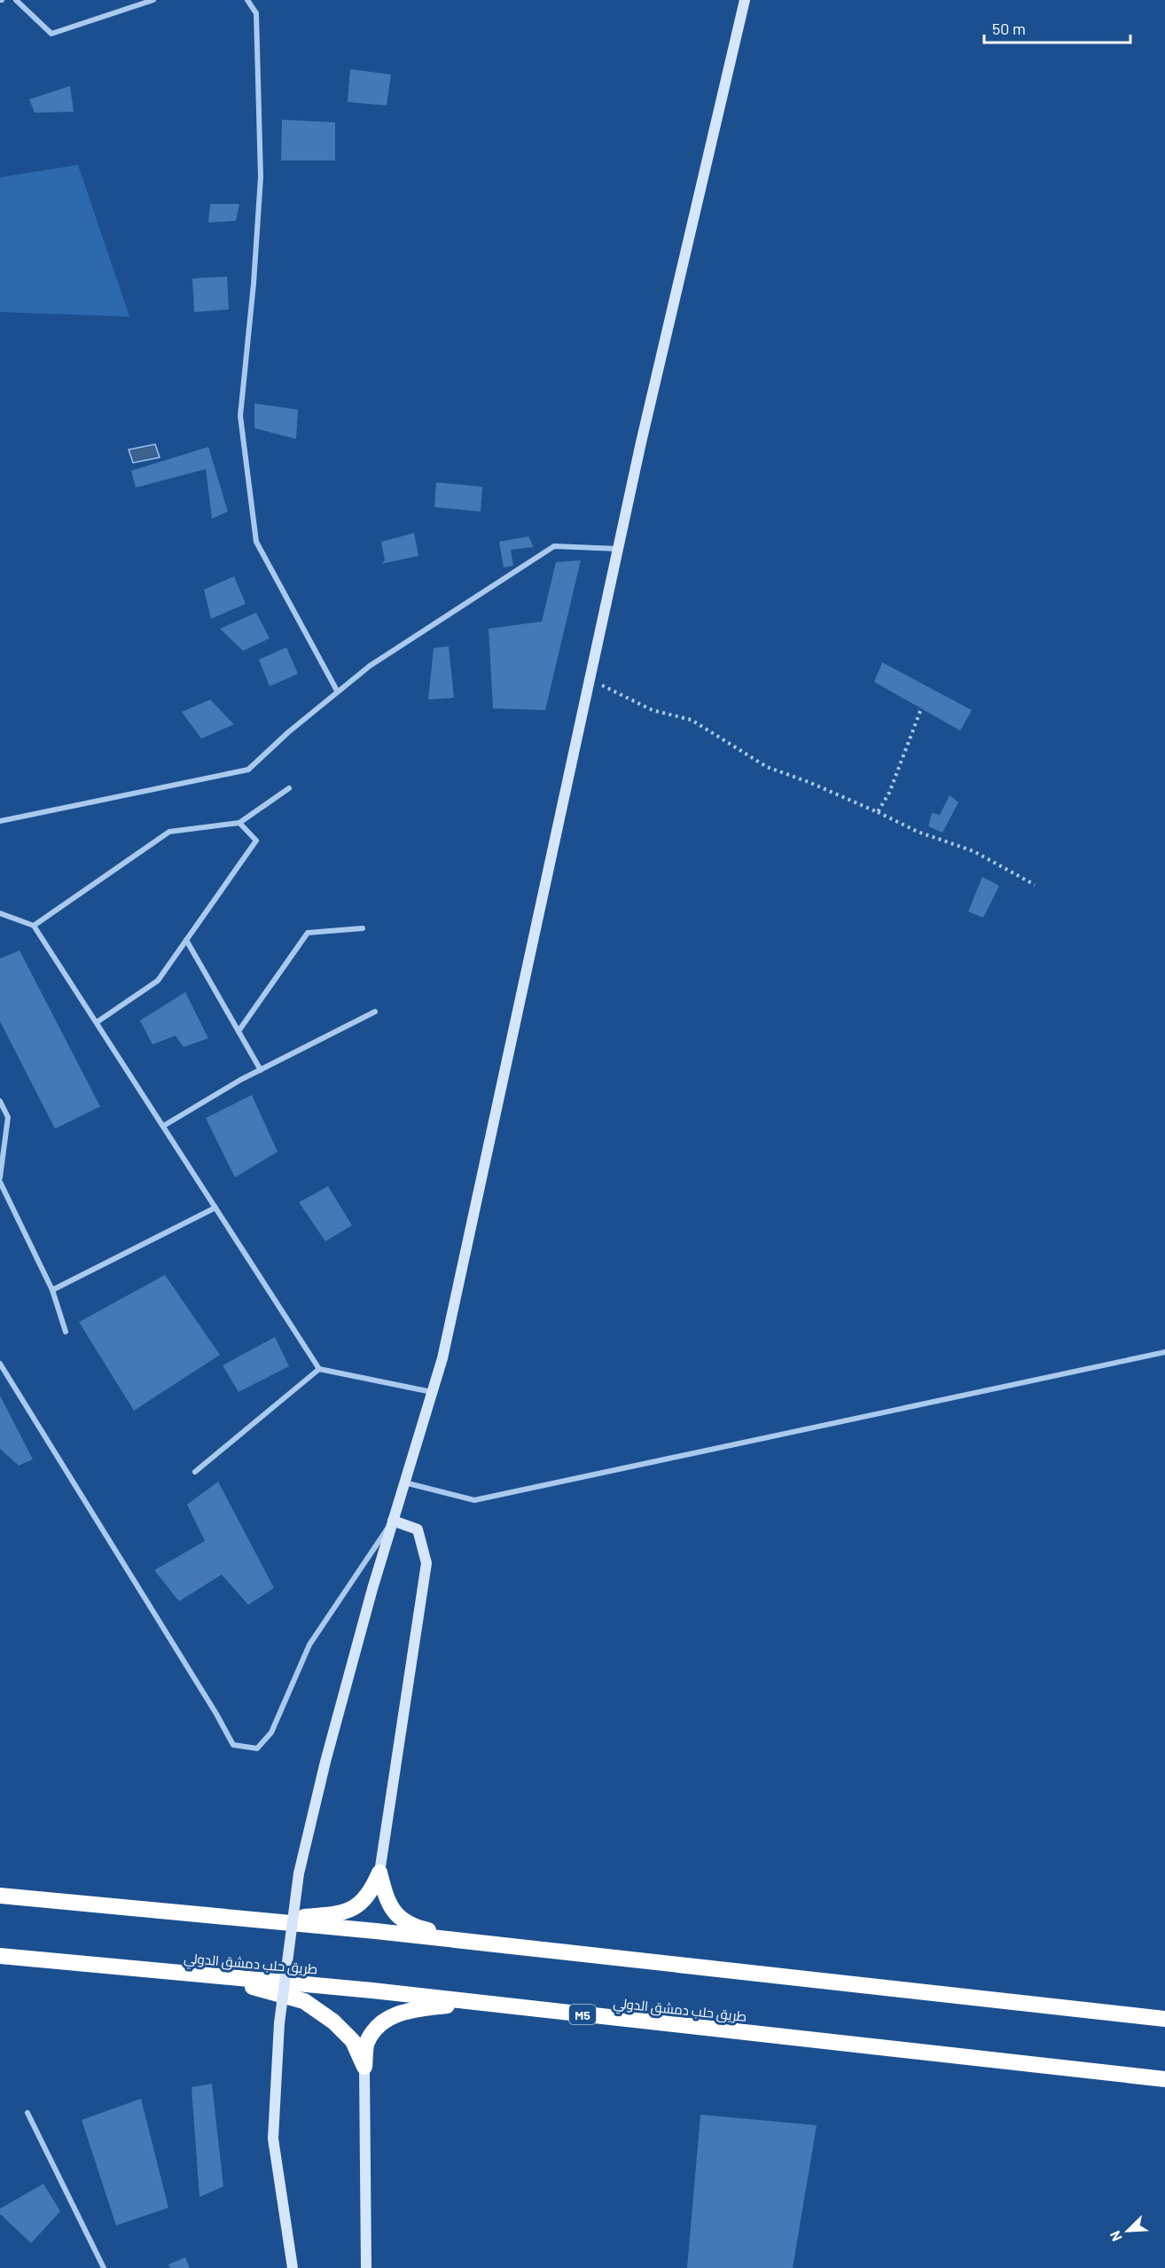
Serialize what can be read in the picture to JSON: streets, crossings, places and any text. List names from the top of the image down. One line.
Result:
{"streets":{"highway":["طريق حلب دمشق الدولي","M5"]},"scale_bar":"50 m","north":"bottom left"}
